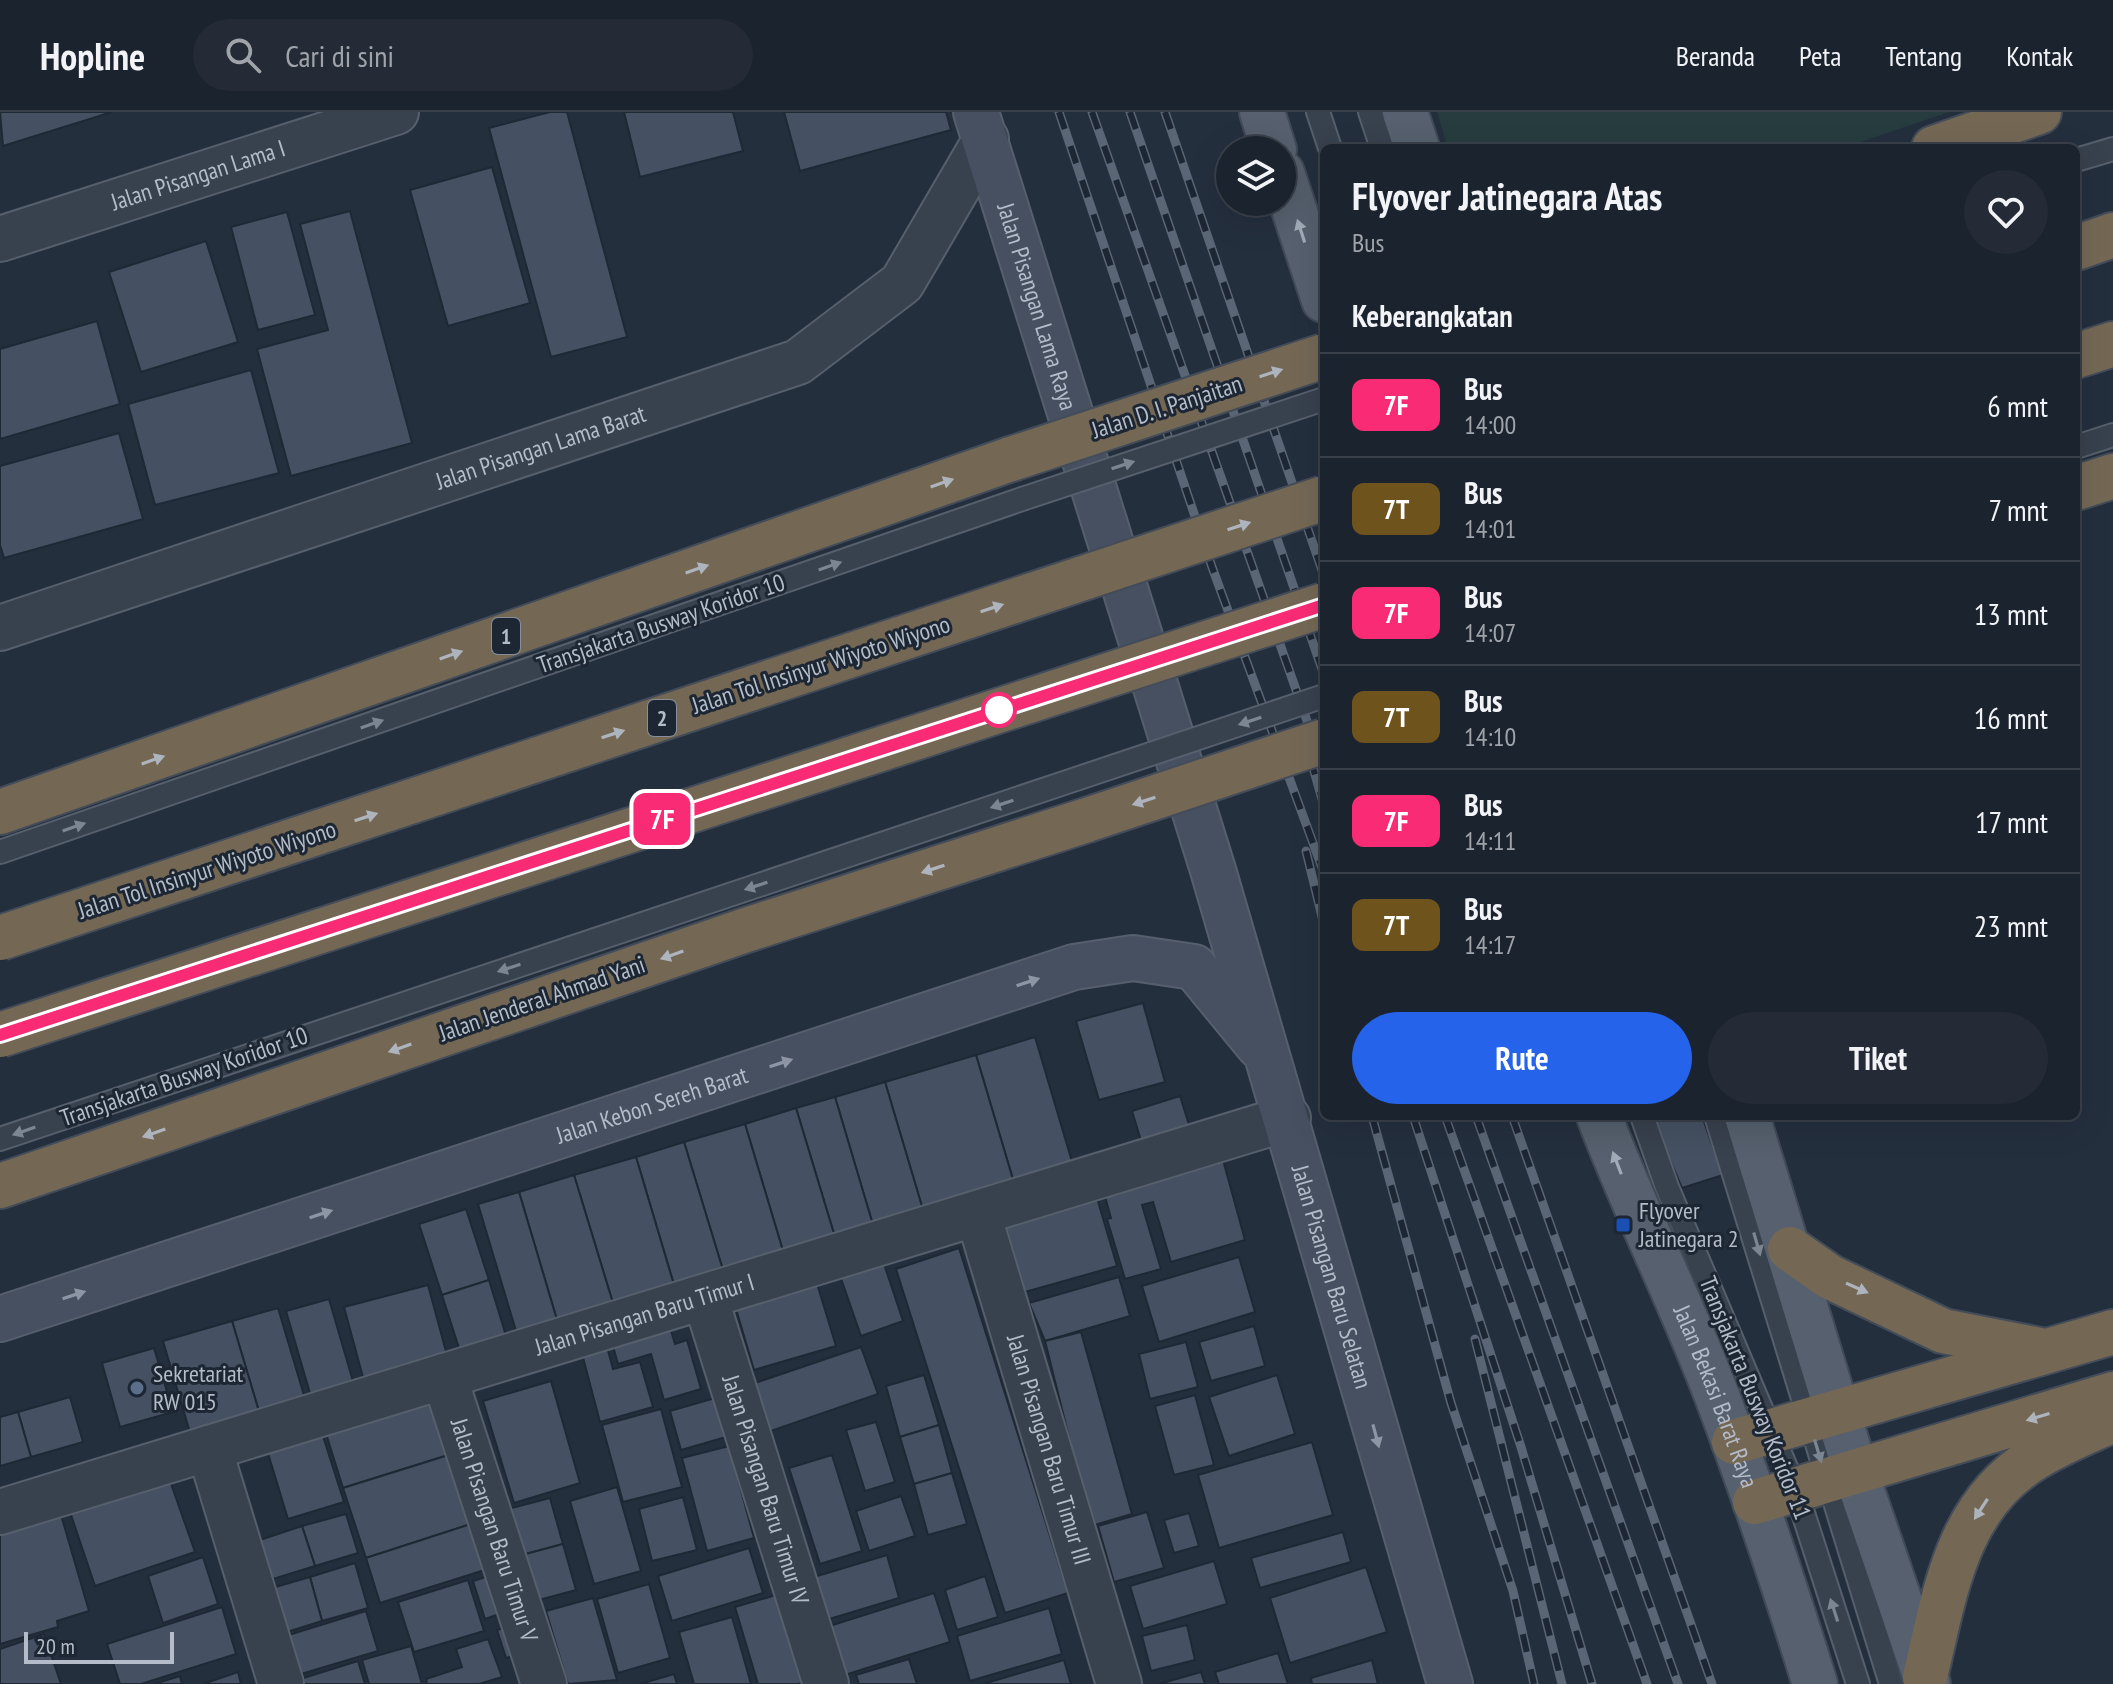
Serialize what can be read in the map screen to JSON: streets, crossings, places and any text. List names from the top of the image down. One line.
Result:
{"streets":{"highway":["Jalan D. I. Panjaitan","1","Jalan Tol Insinyur Wiyoto Wiyono","2","Jalan Jenderal Ahmad Yani"],"main road":["Jalan Bekasi Barat Raya"],"street":["Jalan Pisangan Lama I","Jalan Pisangan Lama Raya","Jalan Pisangan Lama Barat","Jalan Kebon Sereh Barat","Jalan Pisangan Baru Selatan","Jalan Pisangan Baru Timur I","Jalan Pisangan Baru Timur III","Jalan Pisangan Baru Timur IV","Jalan Pisangan Baru Timur V"],"lane":["Transjakarta Busway Koridor 10","Transjakarta Busway Koridor 11"]},"crossings":[["Jalan Pisangan Lama Raya","Jalan Pisangan Lama Barat"],["Jalan Pisangan Lama Raya","Jalan Pisangan Baru Selatan"],["Jalan D. I. Panjaitan","Transjakarta Busway Koridor 10"],["Jalan D. I. Panjaitan","1"],["Transjakarta Busway Koridor 10","1"],["Transjakarta Busway Koridor 10","Jalan Jenderal Ahmad Yani"],["Jalan Kebon Sereh Barat","Jalan Pisangan Baru Selatan"],["Jalan Pisangan Baru Selatan","Jalan Pisangan Baru Timur I"],["Jalan Pisangan Baru Timur I","Jalan Pisangan Baru Timur III"],["Jalan Pisangan Baru Timur I","Jalan Pisangan Baru Timur IV"],["Jalan Pisangan Baru Timur I","Jalan Pisangan Baru Timur V"],["Jalan Bekasi Barat Raya","Transjakarta Busway Koridor 11"]],"one_way":["Jalan Kebon Sereh Barat","Jalan Pisangan Baru Selatan"],"places":{"transit":["Flyover Jatinegara 2"],"other":["Sekretariat RW 015"]},"lines":["bus line 7F"],"scale_bar":"20 m","page":{"header":"Hopline","search":"Cari di sini","nav":["Beranda","Peta","Tentang","Kontak"],"on_map":"7F","heading":[["Flyover Jatinegara Atas","Bus"],"Keberangkatan"],"list":[{"mark":"7F","name":"Bus","note":"14:00","value":"6 mnt"},{"mark":"7T","name":"Bus","note":"14:01","value":"7 mnt"},{"mark":"7F","name":"Bus","note":"14:07","value":"13 mnt"},{"mark":"7T","name":"Bus","note":"14:10","value":"16 mnt"},{"mark":"7F","name":"Bus","note":"14:11","value":"17 mnt"},{"mark":"7T","name":"Bus","note":"14:17","value":"23 mnt"}],"buttons":["Rute","Tiket"],"scale":"20 m"}}
